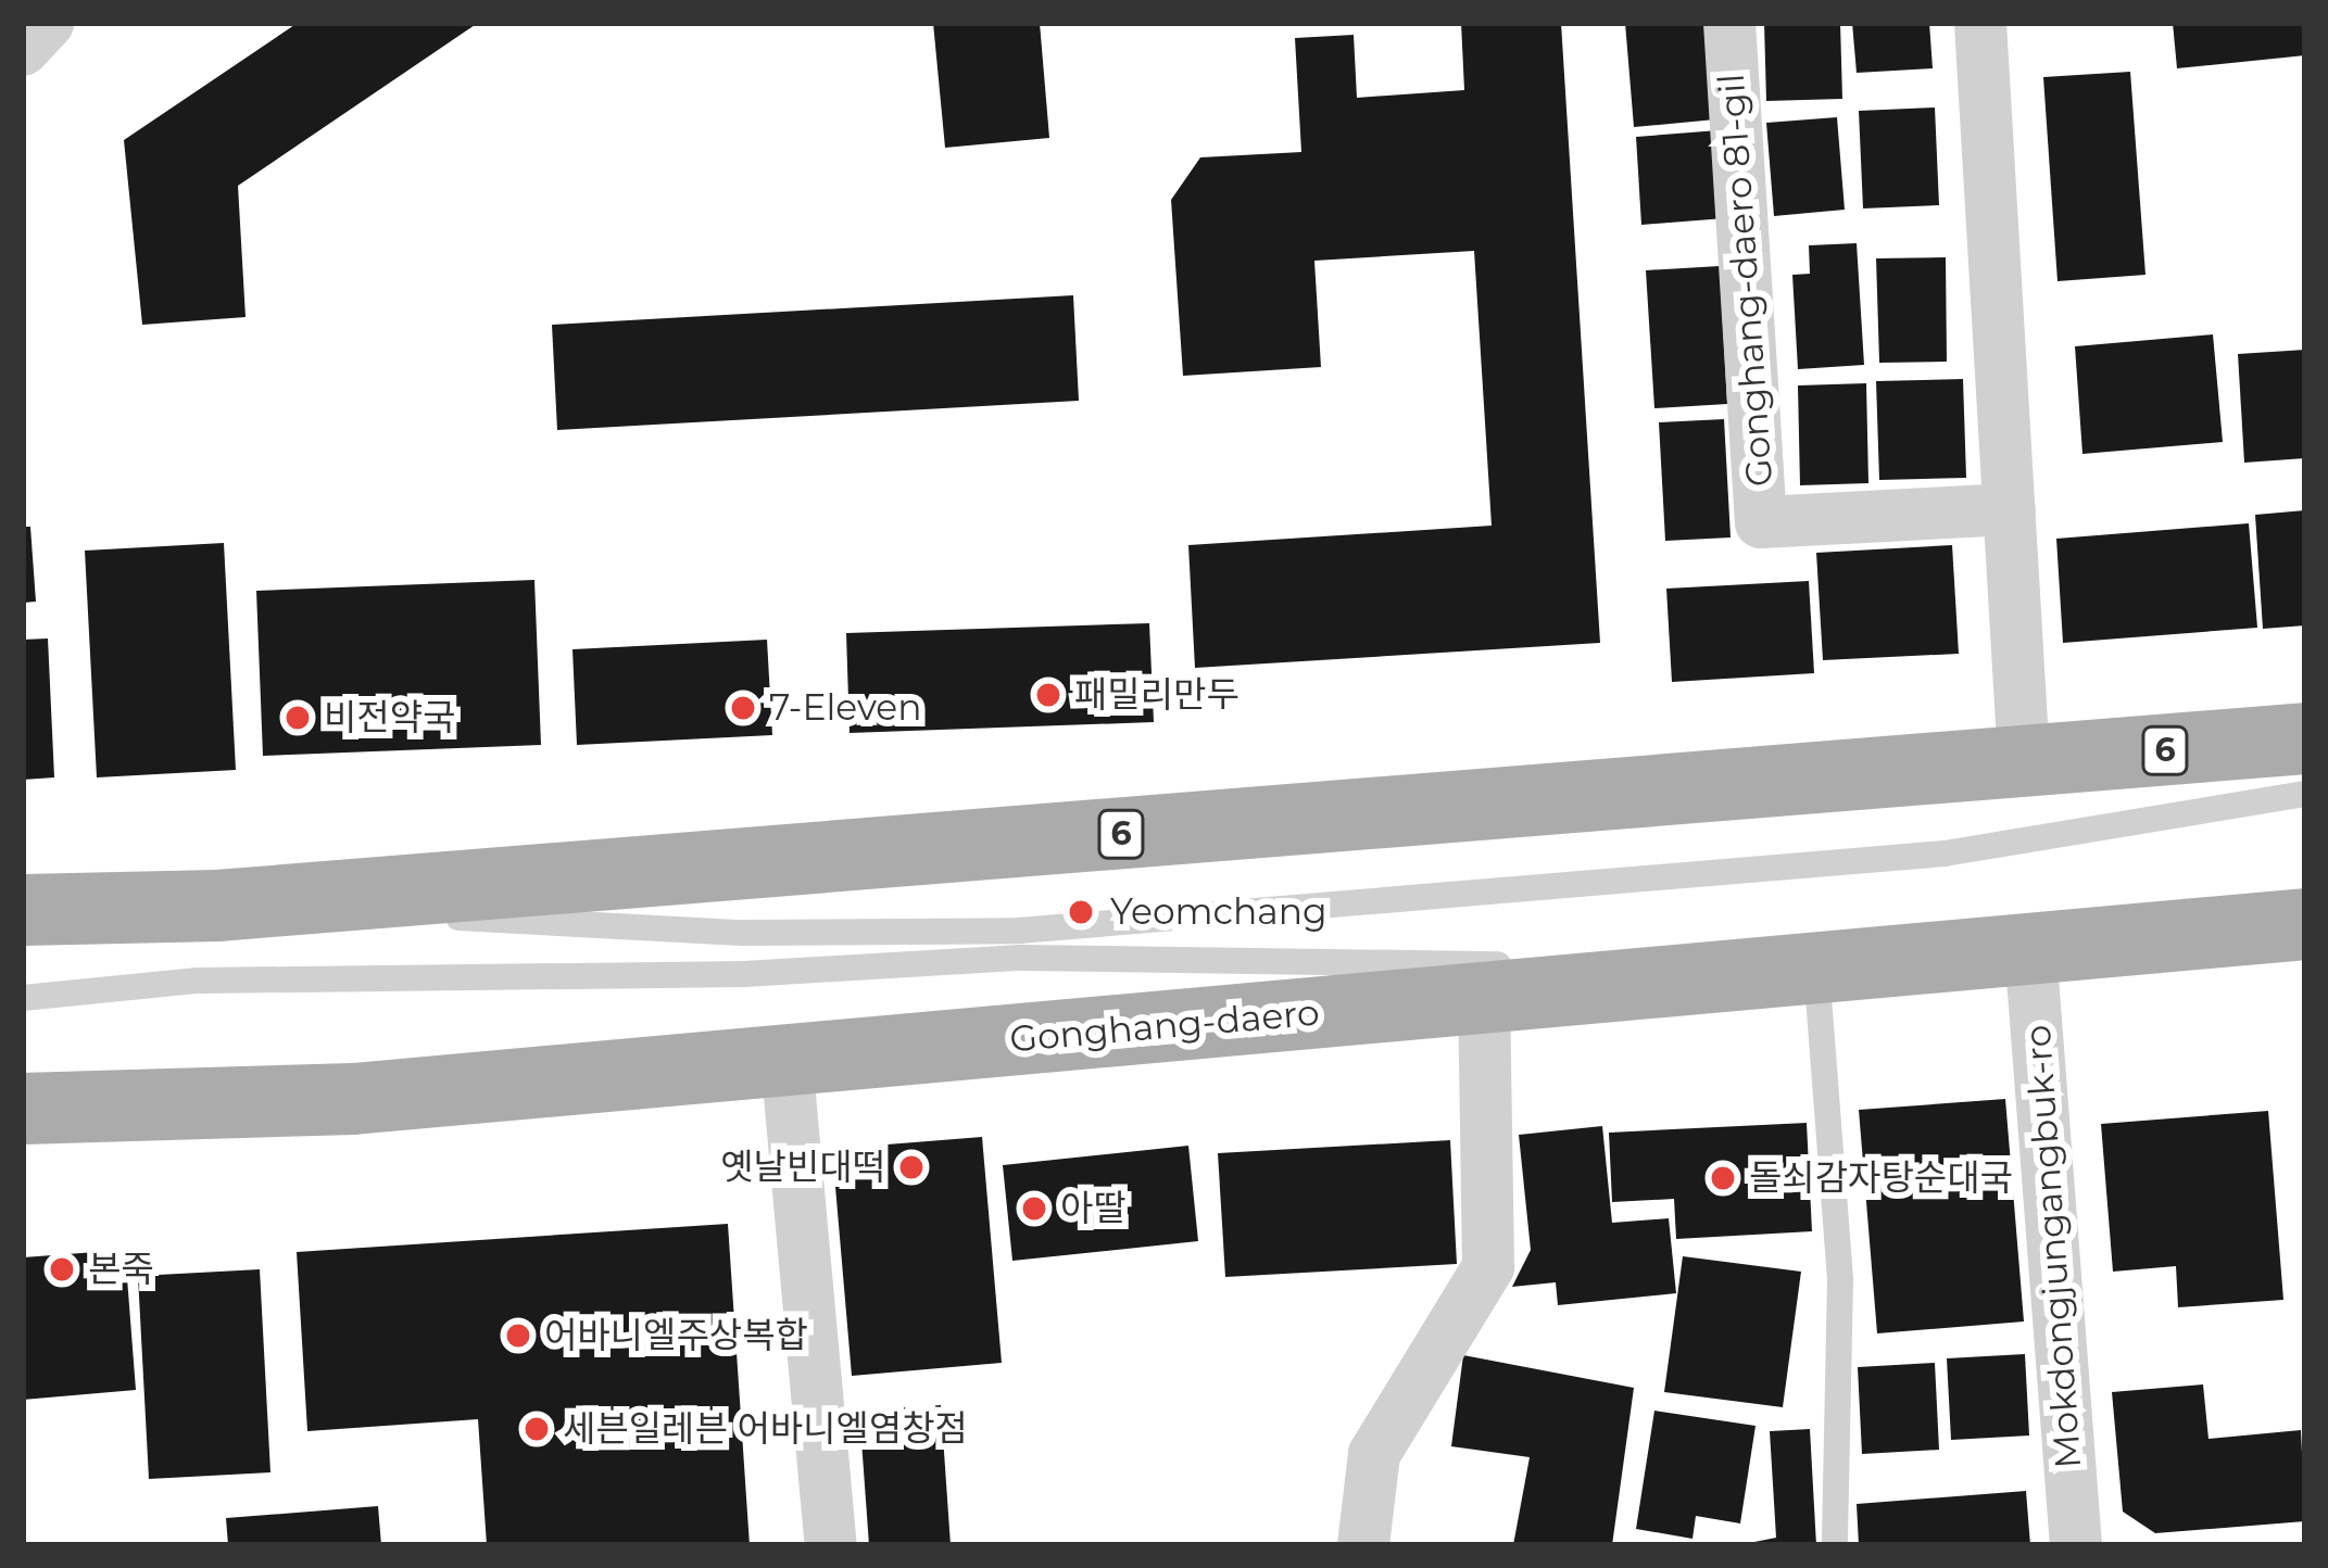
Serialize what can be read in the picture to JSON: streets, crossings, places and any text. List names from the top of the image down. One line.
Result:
{"streets":{"main road":["6","Gonghang-daero"],"street":["Gonghang-daero 81-gil","Mokdongjungangbuk-ro"]},"crossings":[["Gonghang-daero","Mokdongjungangbuk-ro"]],"places":["패밀리만두","7-Eleven","비전약국","Yeomchang","옛날빈대떡","돌쇠감자탕순대국","아딸","본죽","어바니엘주상복합","세븐일레븐 어바니엘염창점"]}
